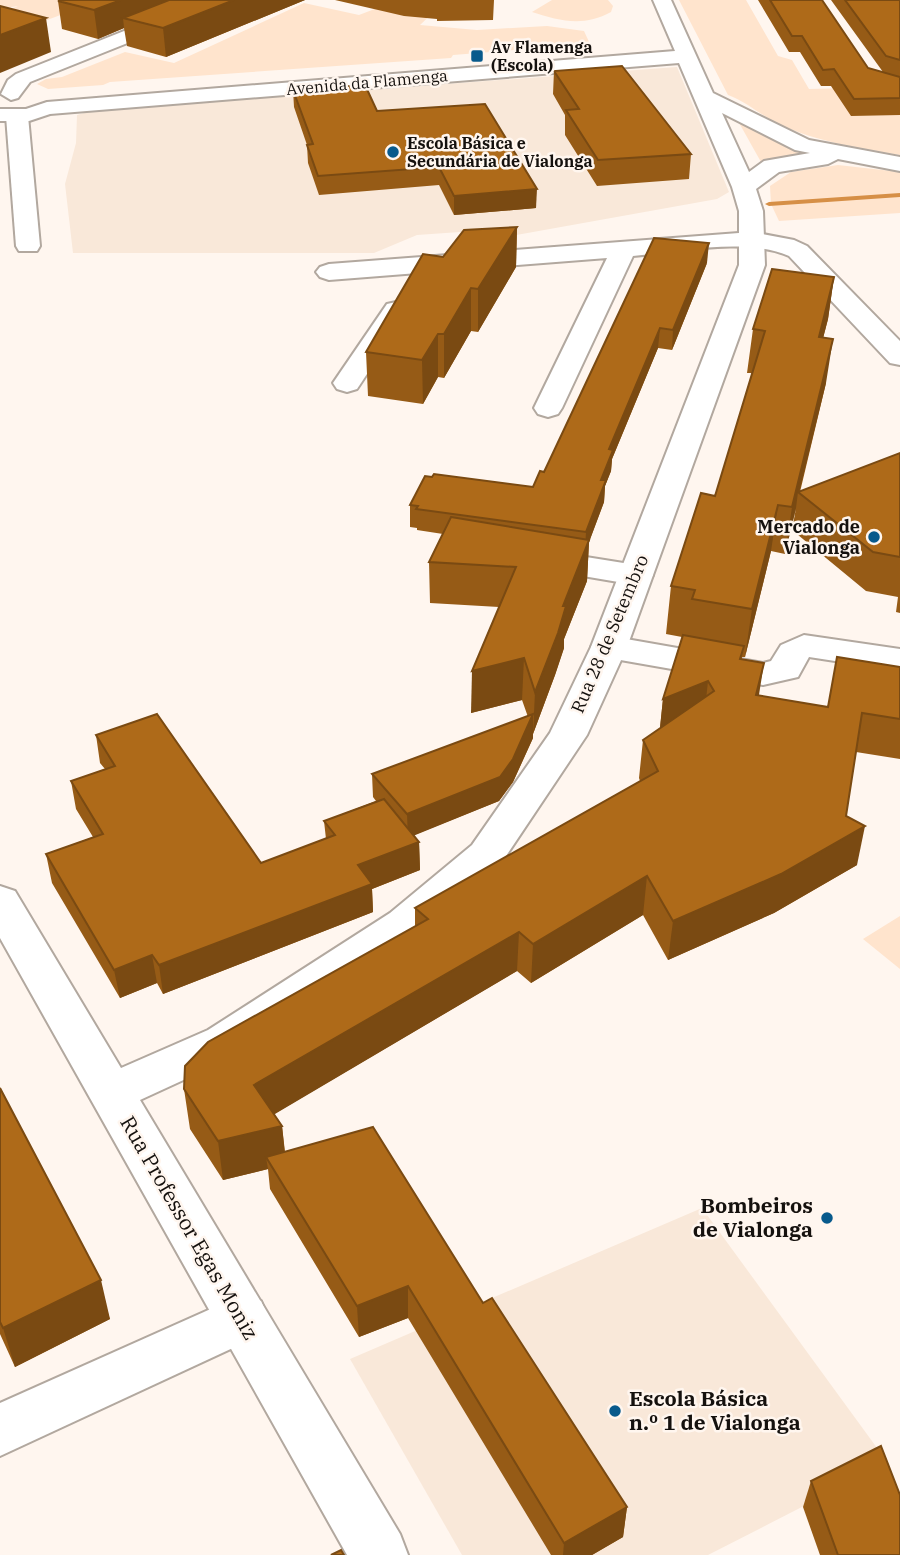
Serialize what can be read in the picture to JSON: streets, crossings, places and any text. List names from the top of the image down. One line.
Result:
{"streets":{"street":["Avenida da Flamenga","Rua 28 de Setembro","Rua Professor Egas Moniz"]},"crossings":[["Avenida da Flamenga","Rua 28 de Setembro"],["Rua 28 de Setembro","Rua Professor Egas Moniz"]],"places":{"transit":["Av Flamenga (Escola)"],"other":["Escola Básica e Secundária de Vialonga","Mercado de Vialonga","Bombeiros de Vialonga","Escola Básica n.º 1 de Vialonga"]}}
